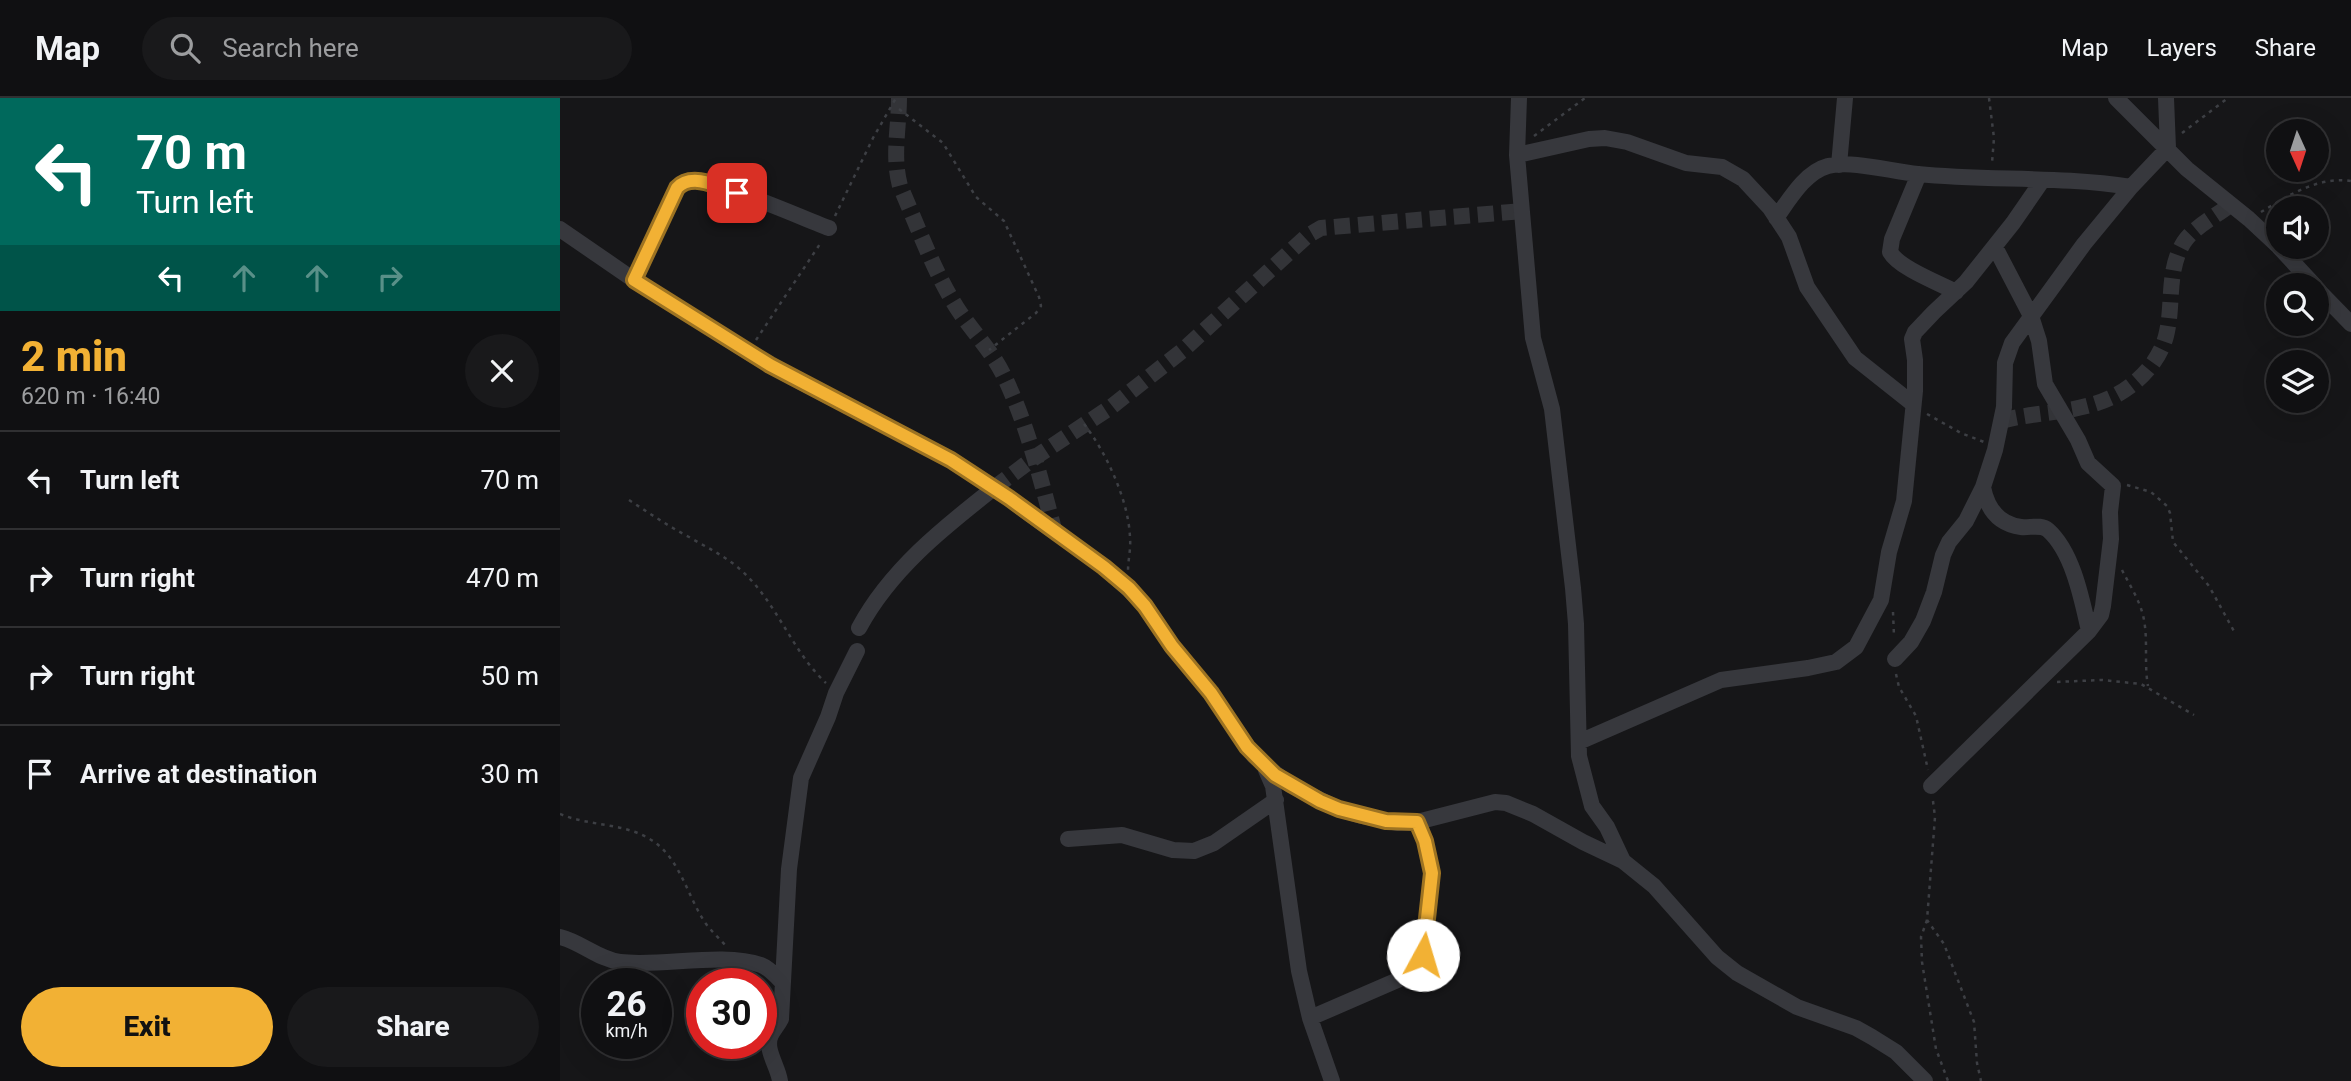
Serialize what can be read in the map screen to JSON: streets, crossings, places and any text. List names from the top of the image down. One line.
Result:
{"north":"bottom","page":{"header":"Map","search":"Search here","nav":["Map","Layers","Share"],"turn":["70 m","Turn left"],"heading":["2 min","620 m · 16:40"],"list":[{"name":"Turn left","value":"70 m"},{"name":"Turn right","value":"470 m"},{"name":"Turn right","value":"50 m"},{"name":"Arrive at destination","value":"30 m"}],"speed":"26 km/h","limit":"30","buttons":["Exit","Share"]}}
